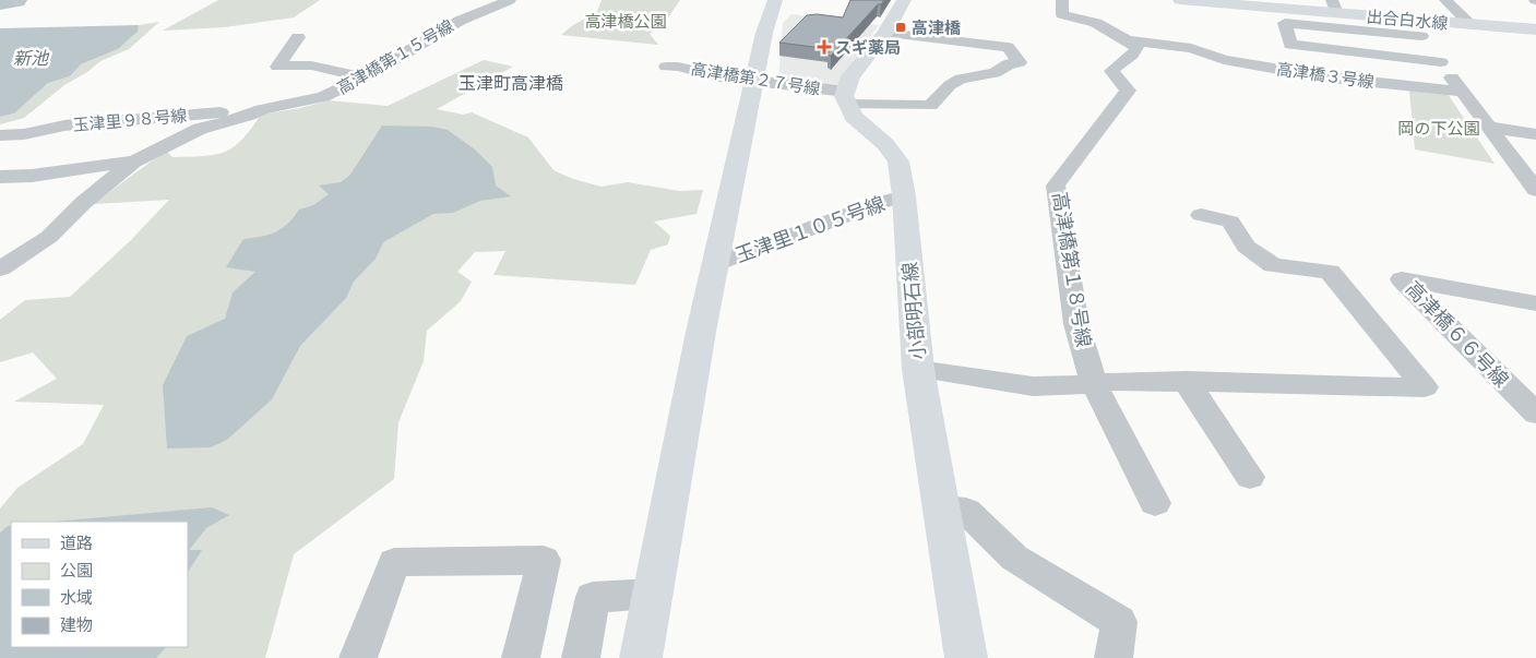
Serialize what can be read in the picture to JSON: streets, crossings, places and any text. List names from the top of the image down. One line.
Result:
{"streets":{"main road":["出合白水線","小部明石線"],"street":["高津橋第１５号線","高津橋３号線","高津橋第２７号線","玉津里９８号線","玉津里１０５号線","高津橋第１８号線","高津橋６６号線"]},"crossings":[["高津橋第１５号線","玉津里９８号線"],["高津橋３号線","高津橋第１８号線"],["高津橋第２７号線","小部明石線"],["玉津里１０５号線","小部明石線"]],"districts":["玉津町高津橋"],"water":["新池"],"parks":["高津橋公園","岡の下公園"],"places":{"transit":["高津橋"],"health":["スギ薬局"]},"legend":["道路","公園","水域","建物"]}
